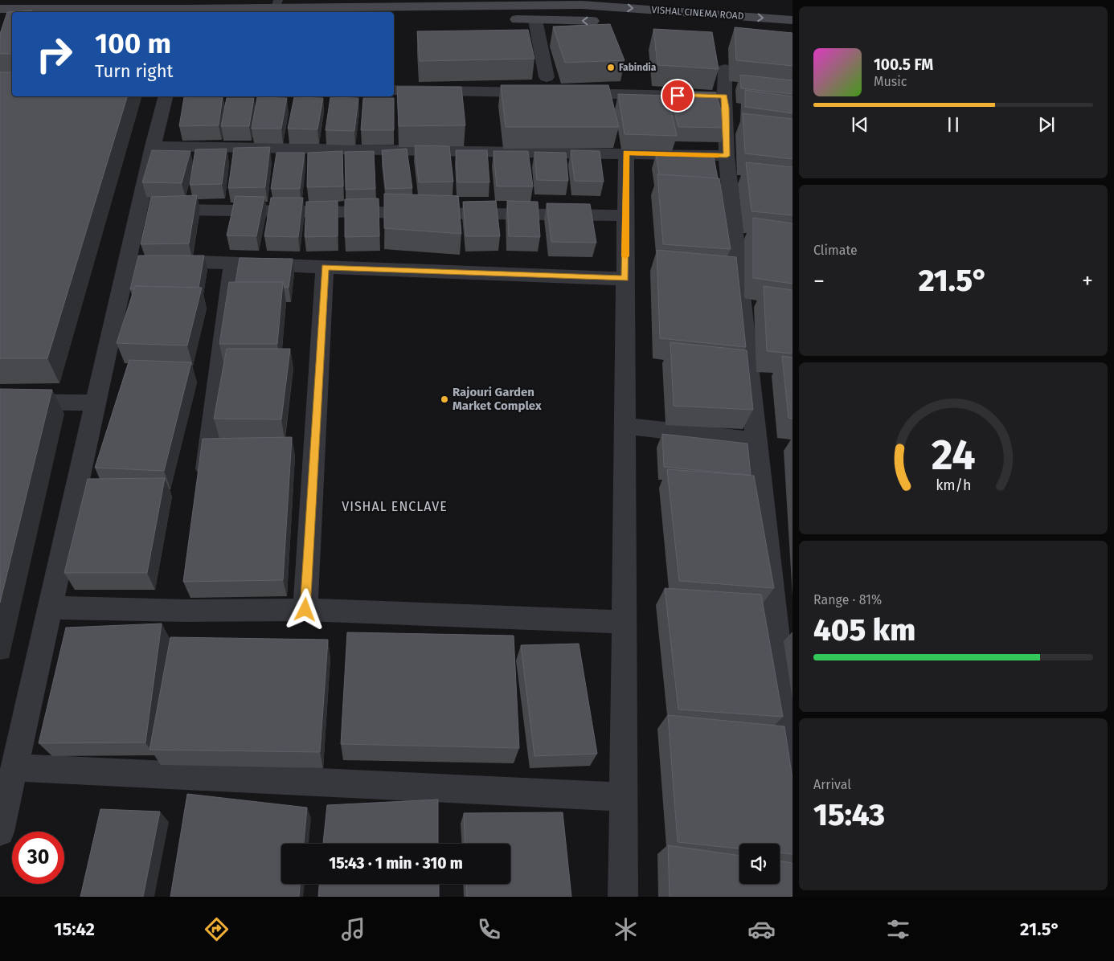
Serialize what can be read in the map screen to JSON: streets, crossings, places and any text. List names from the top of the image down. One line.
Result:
{"streets":{"street":["VISHAL CINEMA ROAD"]},"districts":["VISHAL ENCLAVE"],"places":["Fabindia","Rajouri Garden Market Complex"],"page":{"turn":["100 m","Turn right"],"song":["100.5 FM","Music"],"tile":["Climate",["Range · 81%","405 km"],["Arrival","15:43"]],"heat":["−","21.5°","+"],"limit":"30","trip":"15:43 · 1 min · 310 m","tabs":["15:42","21.5°"],"gauge":["24","km/h"]}}
